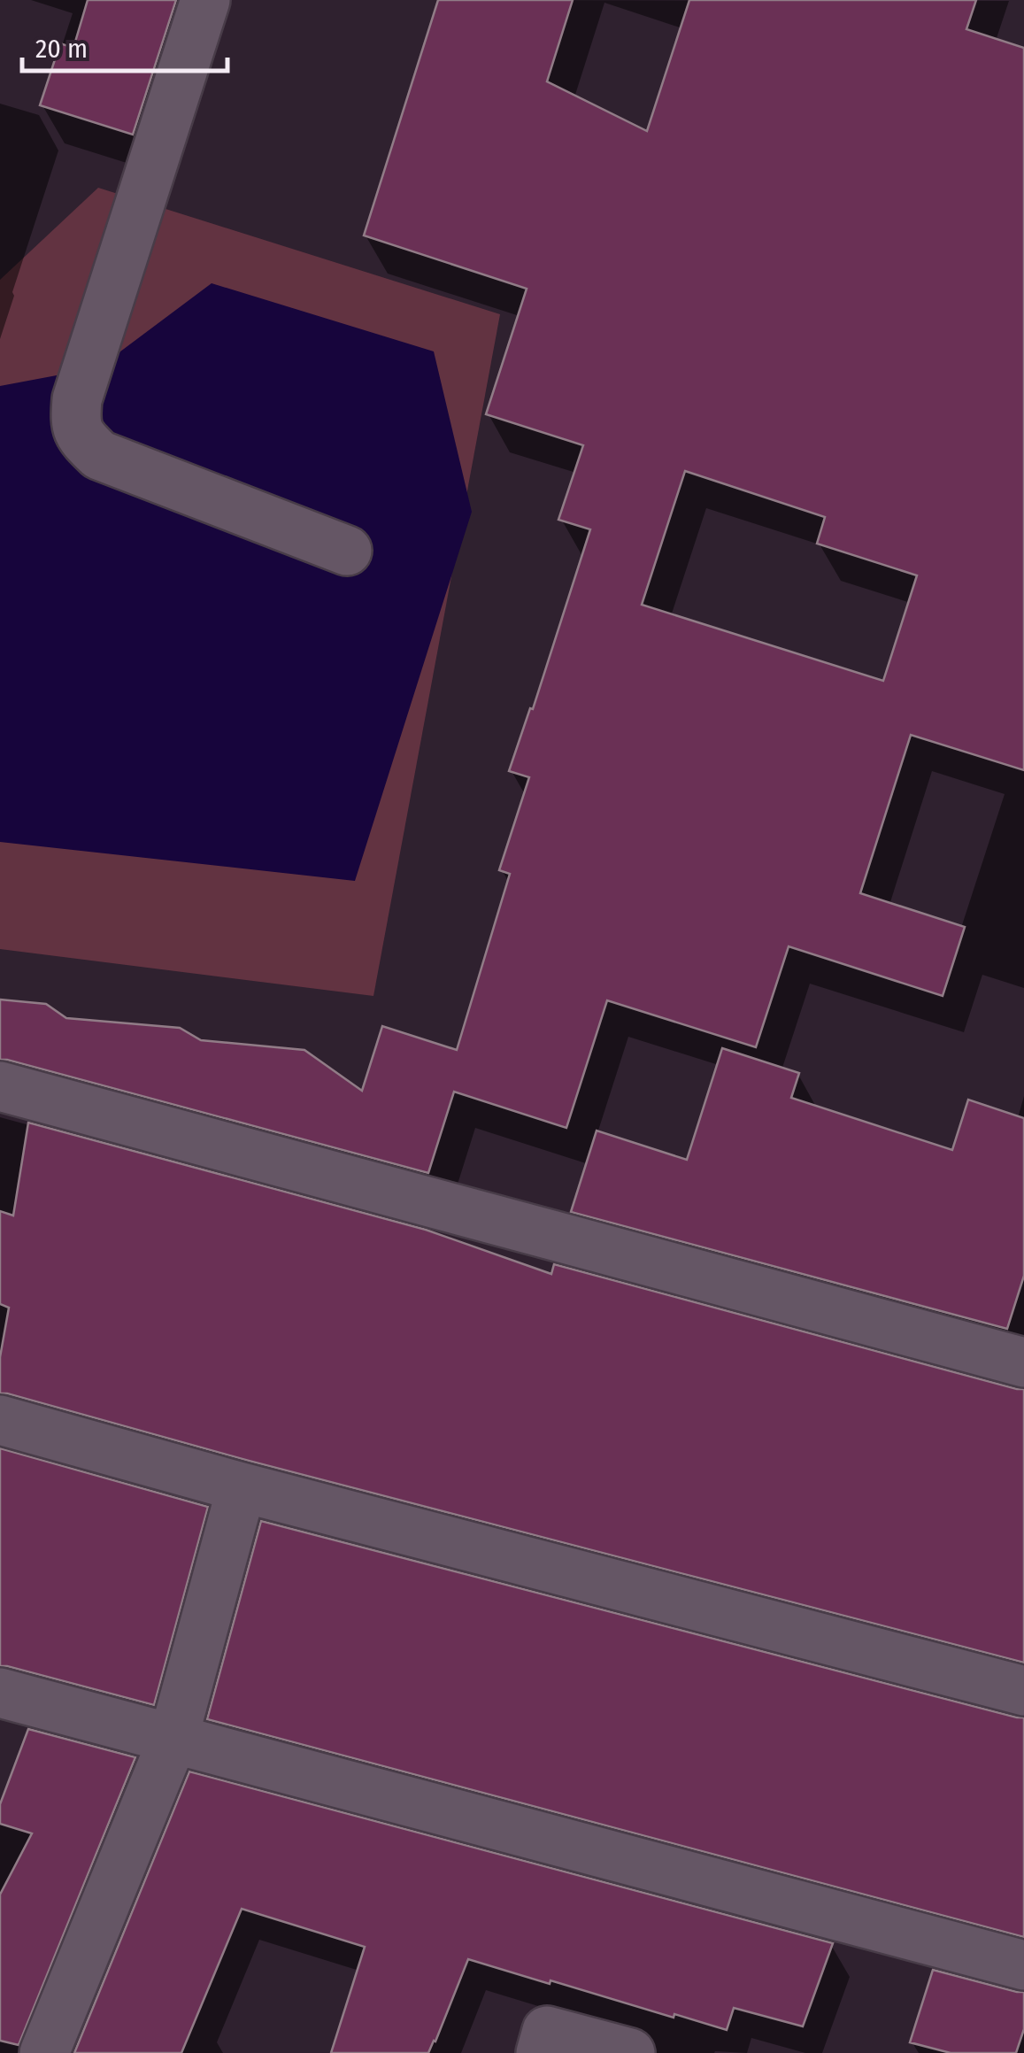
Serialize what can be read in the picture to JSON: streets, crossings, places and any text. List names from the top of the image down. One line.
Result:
{"scale_bar":"20 m"}
